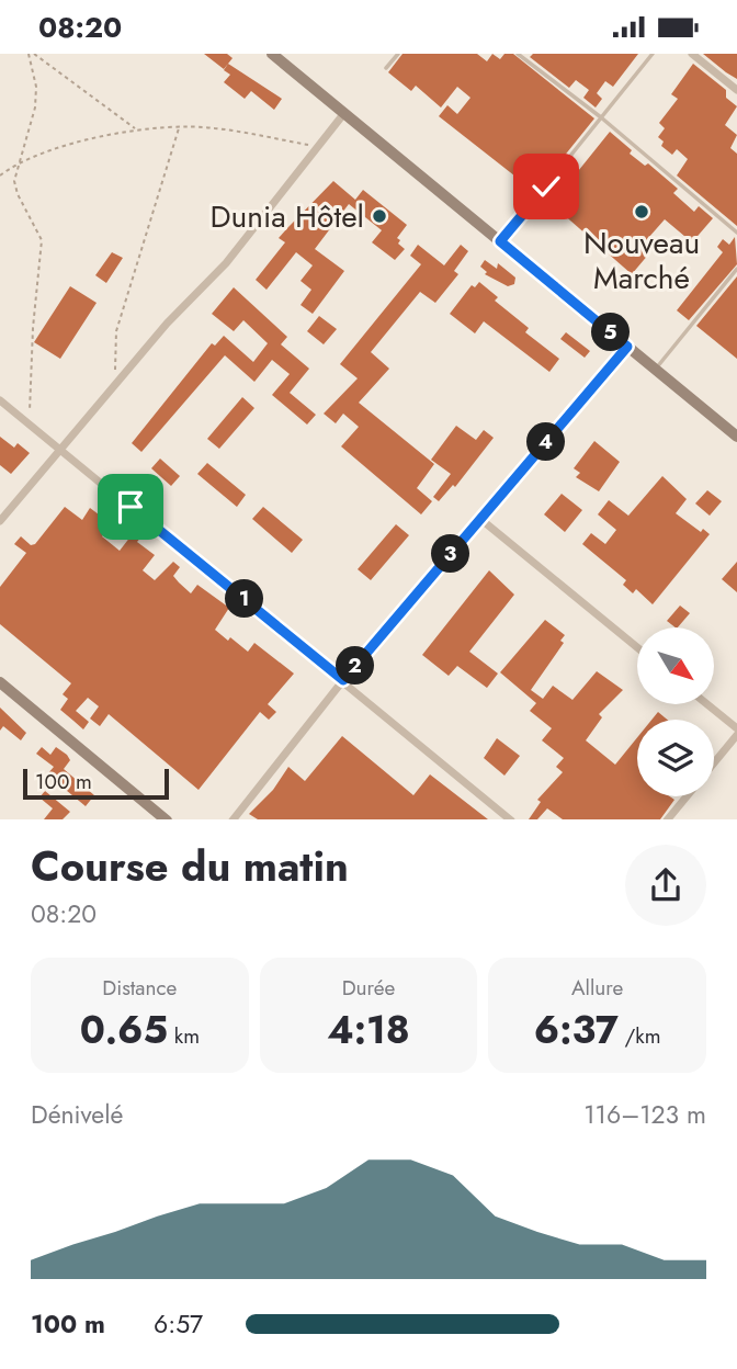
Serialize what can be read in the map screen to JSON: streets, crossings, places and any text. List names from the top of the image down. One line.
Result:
{"places":["Nouveau Marché","Dunia Hôtel"],"scale_bar":"100 m","north":"bottom right","page":{"status":"08:20","pins":["5","4","3","1","2"],"scale":"100 m","heading":["Course du matin","08:20"],"stats":[["Distance","0.65 km"],["Durée","4:18"],["Allure","6:37 /km"]],"chart":["Dénivelé","116–123 m"],"list":[{"name":"100 m","note":"6:57"}]}}
